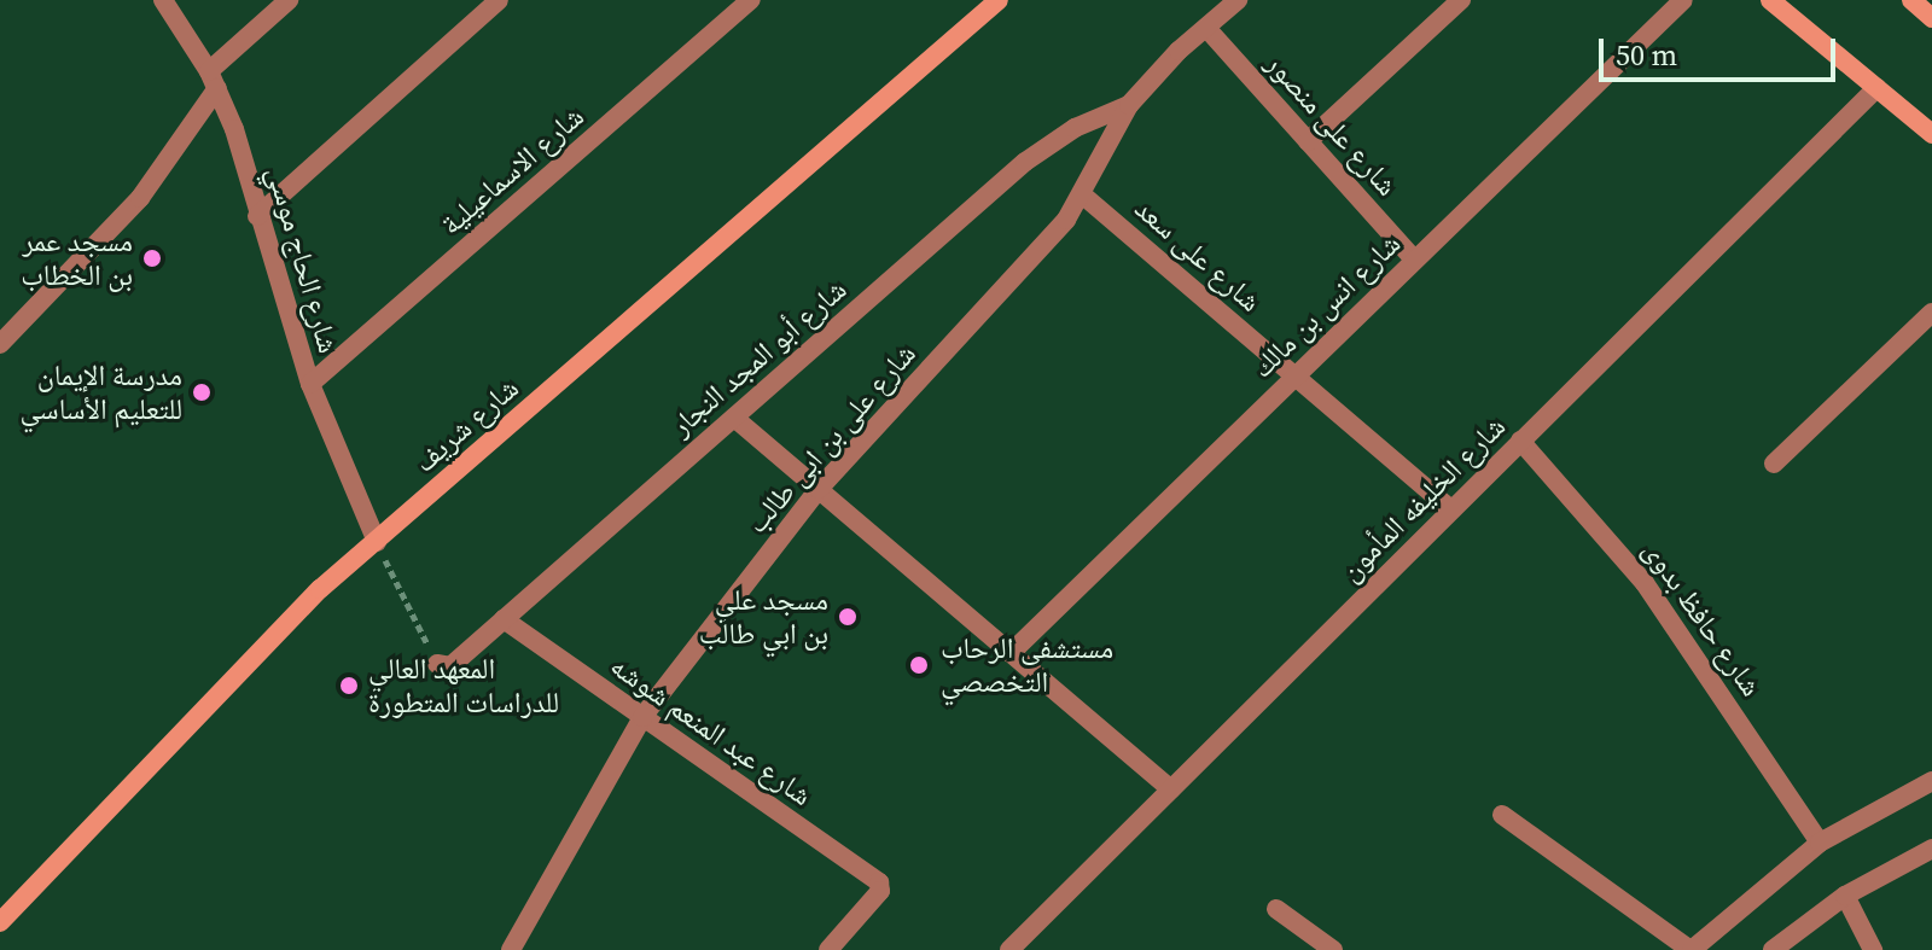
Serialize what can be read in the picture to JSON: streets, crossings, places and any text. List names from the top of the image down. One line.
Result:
{"streets":{"street":["شارع على منصور","شارع الاسماعيلية","شارع على سعد","شارع الحاج موسي","شارع انس بن مالك","شارع أبو المجد النجار","شارع شريف","شارع على بن ابى طالب","شارع الخليفه المأمون","شارع حافظ بدوى","شارع عبد المنعم شوشه"]},"crossings":[["شارع على منصور","شارع انس بن مالك"],["شارع على منصور","شارع على بن ابى طالب"],["شارع الاسماعيلية","شارع الحاج موسي"],["شارع على سعد","شارع انس بن مالك"],["شارع على سعد","شارع على بن ابى طالب"],["شارع على سعد","شارع الخليفه المأمون"],["شارع الحاج موسي","شارع شريف"],["شارع أبو المجد النجار","شارع على بن ابى طالب"],["شارع أبو المجد النجار","شارع عبد المنعم شوشه"],["شارع على بن ابى طالب","شارع عبد المنعم شوشه"],["شارع الخليفه المأمون","شارع حافظ بدوى"]],"places":["مسجد عمر بن الخطاب","مدرسة الإيمان للتعليم الأساسي","مسجد علي بن ابي طالب","مستشفى الرحاب التخصصي","المعهد العالي للدراسات المتطورة"],"scale_bar":"50 m"}
